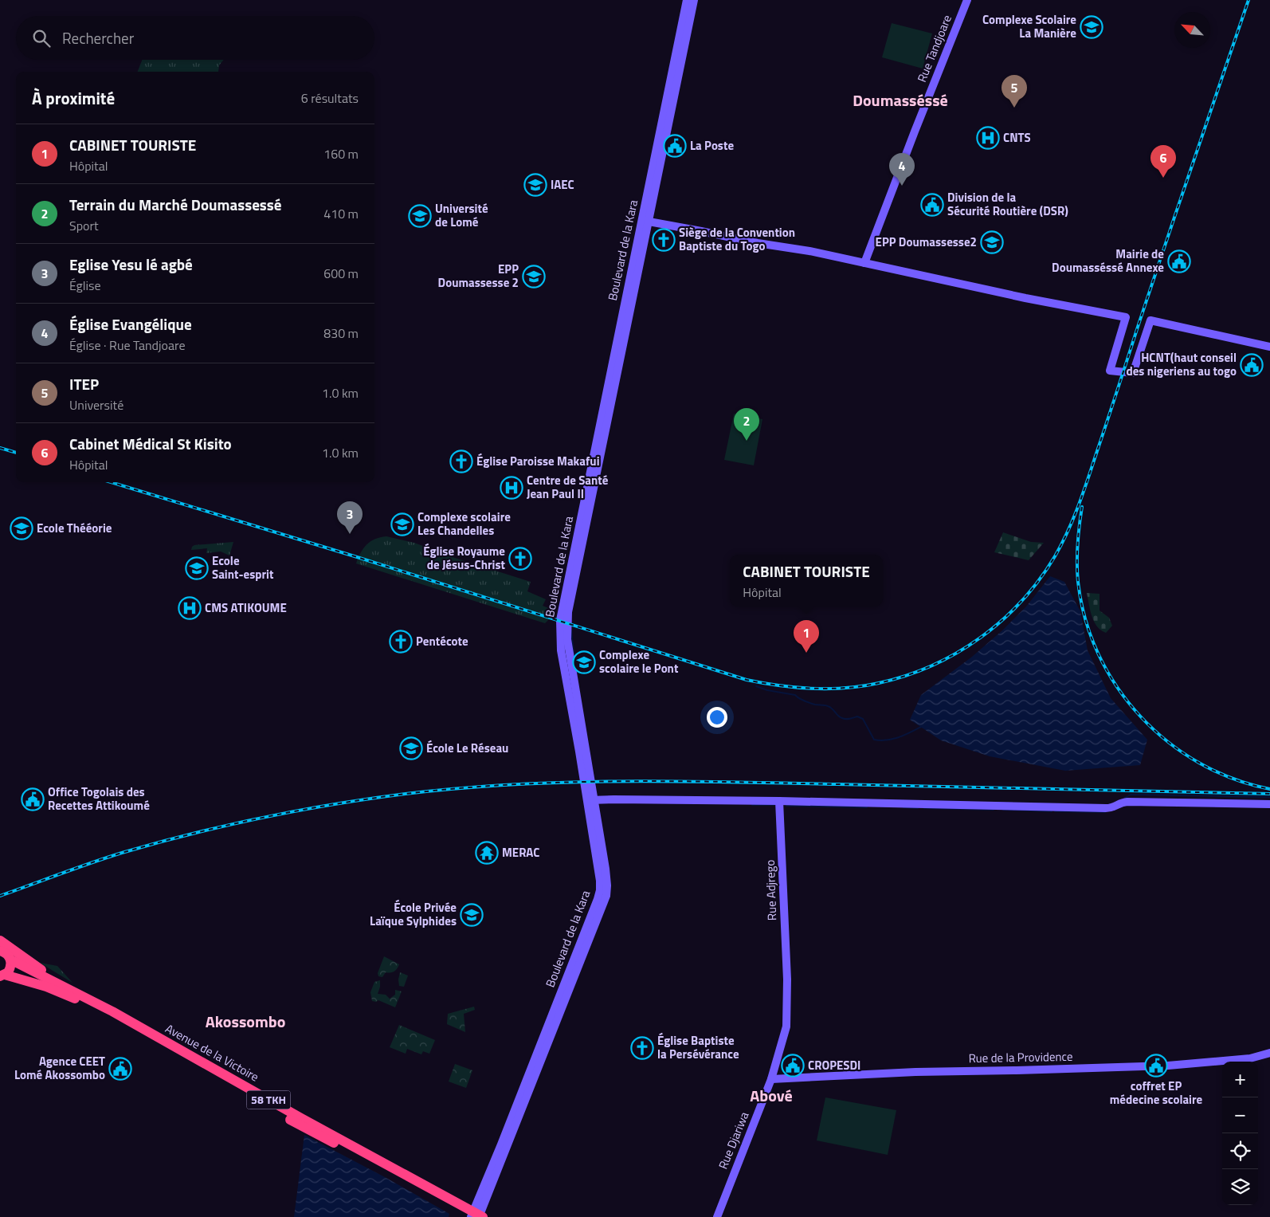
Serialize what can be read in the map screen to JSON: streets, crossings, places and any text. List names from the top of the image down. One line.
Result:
{"streets":{"highway":["Avenue de la Victoire","58 TKH"],"main road":["Rue Tandjoare","Boulevard de la Kara","Rue Adjrego","Rue de la Providence","Rue Djariwa"]},"crossings":[["Boulevard de la Kara","Avenue de la Victoire"],["Rue Adjrego","Rue Djariwa"],["Rue de la Providence","Rue Djariwa"]],"districts":["Doumasséssé","Akossombo","Abové"],"places":{"school or university":["Complexe Scolaire La Manière","IAEC","Université de Lomé","EPP Doumassesse2","EPP Doumassesse 2","Complexe scolaire Les Chandelles","Ecole Thééorie","Ecole Saint-esprit","Complexe scolaire le Pont","École Le Réseau","École Privée Laïque Sylphides"],"hospital":["CNTS","Centre de Santé Jean Paul II","CMS ATIKOUME"],"public building":["La Poste","Division de la Sécurité Routière (DSR)","Mairie de Doumasséssé Annexe","HCNT(haut conseil des nigeriens au togo","Office Togolais des Recettes Attikoumé","CROPESDI","coffret EP médecine scolaire","Agence CEET Lomé Akossombo"],"church":["Siège de la Convention Baptiste du Togo","Église Paroisse Makafui","Église Royaume de Jésus-Christ","Pentécote","Église Baptiste la Persévérance"],"temple":["MERAC"]},"north":"top left","page":{"search":"Rechercher","heading":["À proximité","6 résultats"],"pins":["5","6","4","2","3","1"],"list":[{"mark":"1","name":"CABINET TOURISTE","note":"Hôpital","value":"160 m"},{"mark":"2","name":"Terrain du Marché Doumassessé","note":"Sport","value":"410 m"},{"mark":"3","name":"Eglise Yesu lé agbé","note":"Église","value":"600 m"},{"mark":"4","name":"Église Evangélique","note":"Église · Rue Tandjoare","value":"830 m"},{"mark":"5","name":"ITEP","note":"Université","value":"1.0 km"},{"mark":"6","name":"Cabinet Médical St Kisito","note":"Hôpital","value":"1.0 km"}],"popup":["CABINET TOURISTE","Hôpital"],"map_buttons":["+","−"]}}
